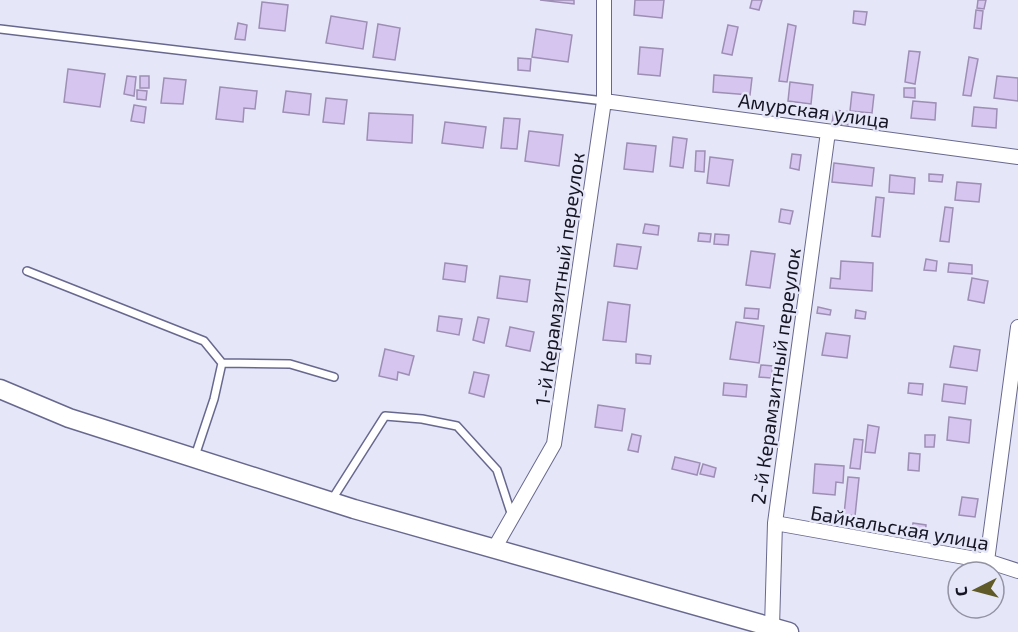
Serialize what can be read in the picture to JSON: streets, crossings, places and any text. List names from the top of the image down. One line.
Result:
{"streets":{"street":["Амурская улица","1-й Керамзитный переулок","2-й Керамзитный переулок","Байкальская улица"]},"crossings":[["Амурская улица","1-й Керамзитный переулок"],["Амурская улица","2-й Керамзитный переулок"],["2-й Керамзитный переулок","Байкальская улица"]],"north":"left"}
